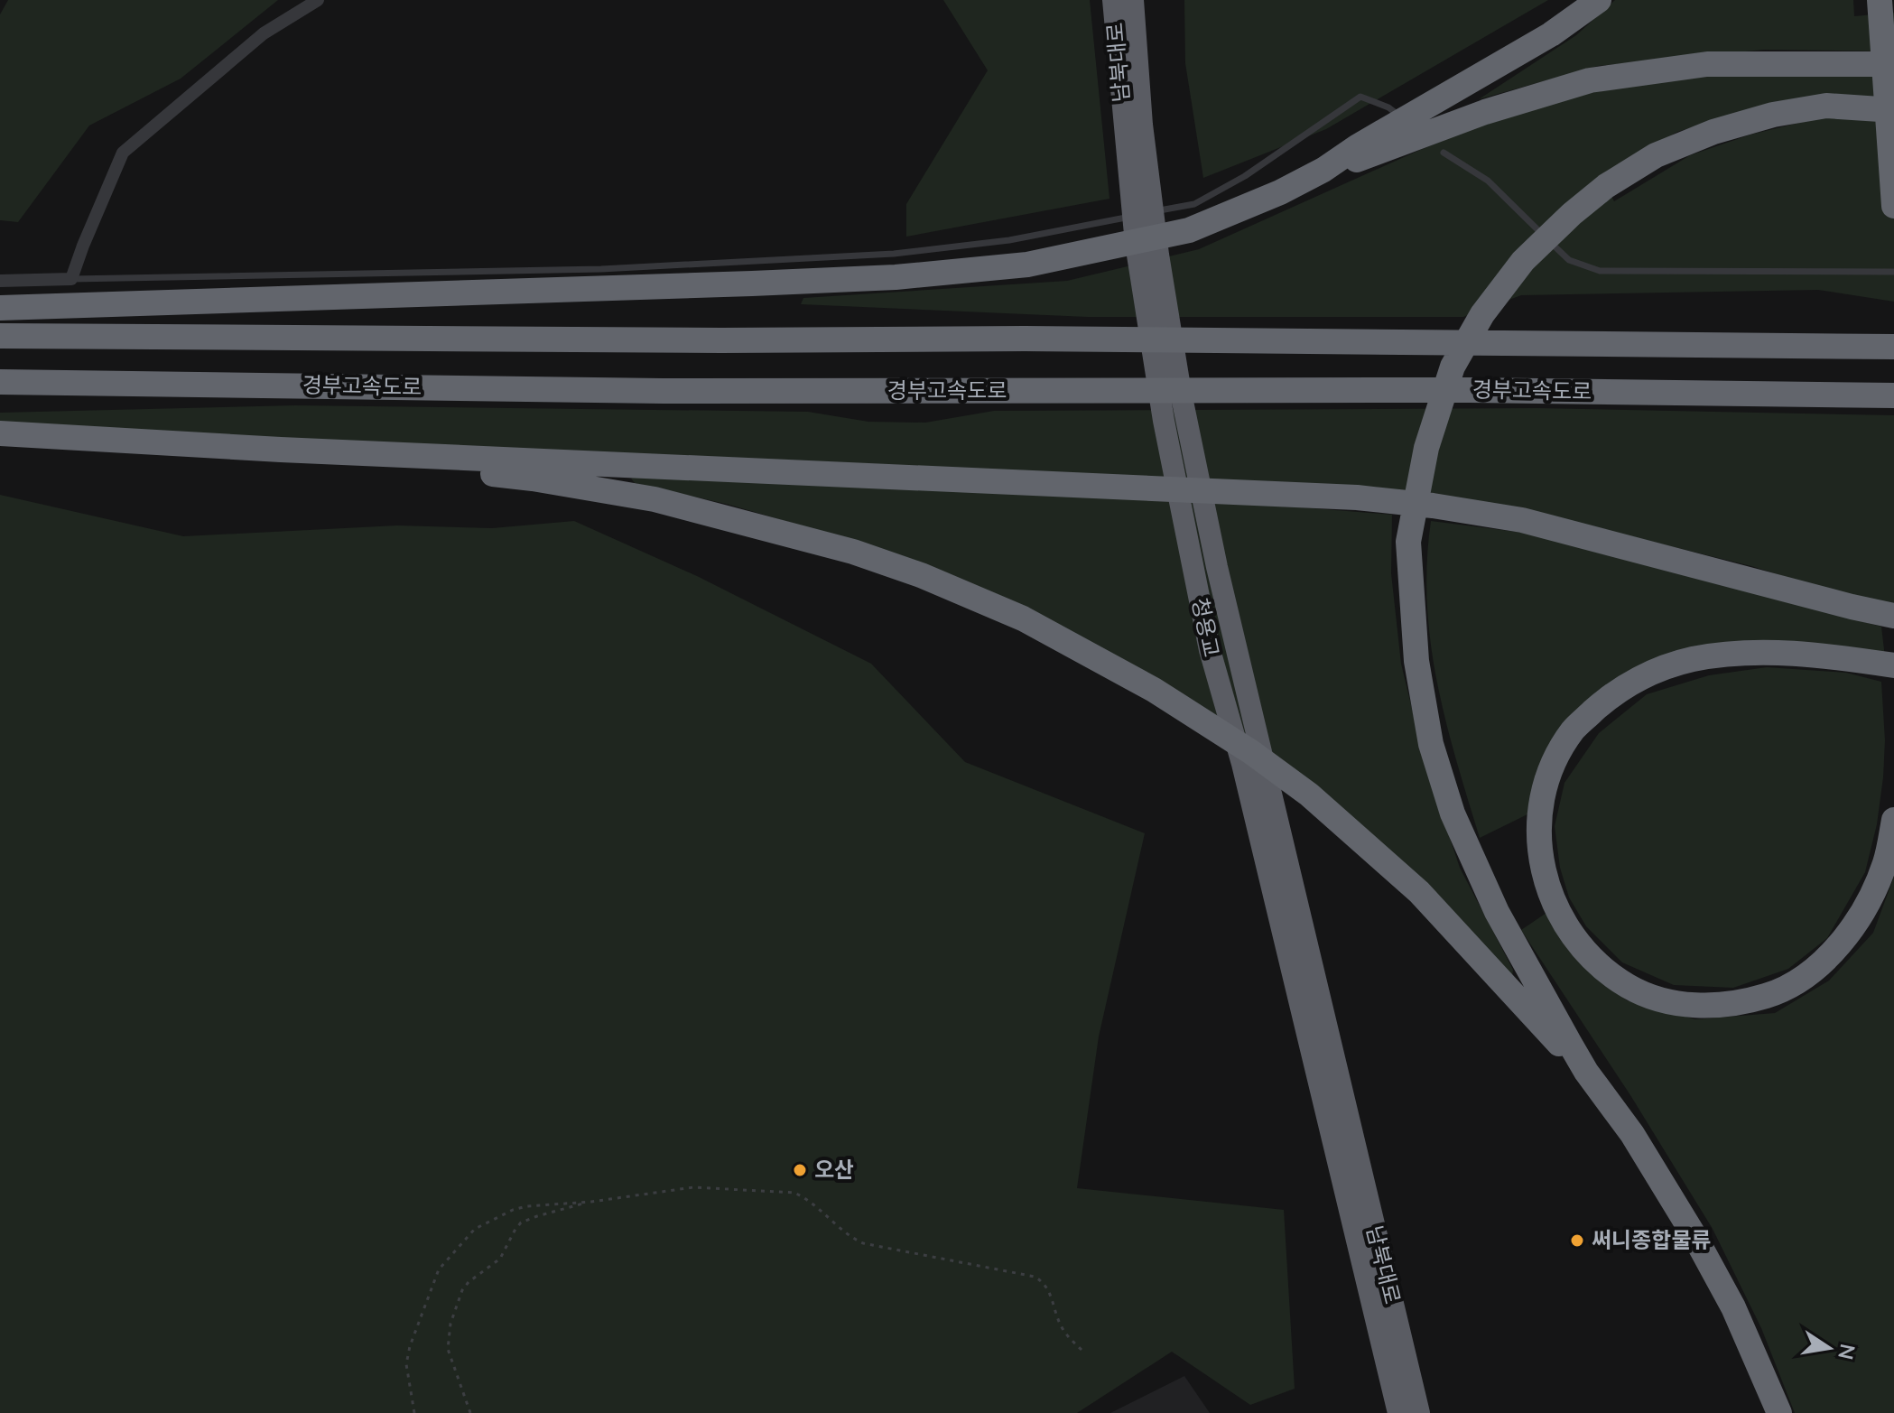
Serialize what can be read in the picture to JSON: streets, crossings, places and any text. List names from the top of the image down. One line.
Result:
{"streets":{"highway":["남북대로","경부고속도로","청용교"]},"crossings":[["남북대로","청용교"]],"places":["오산","써니종합물류"],"north":"right"}
